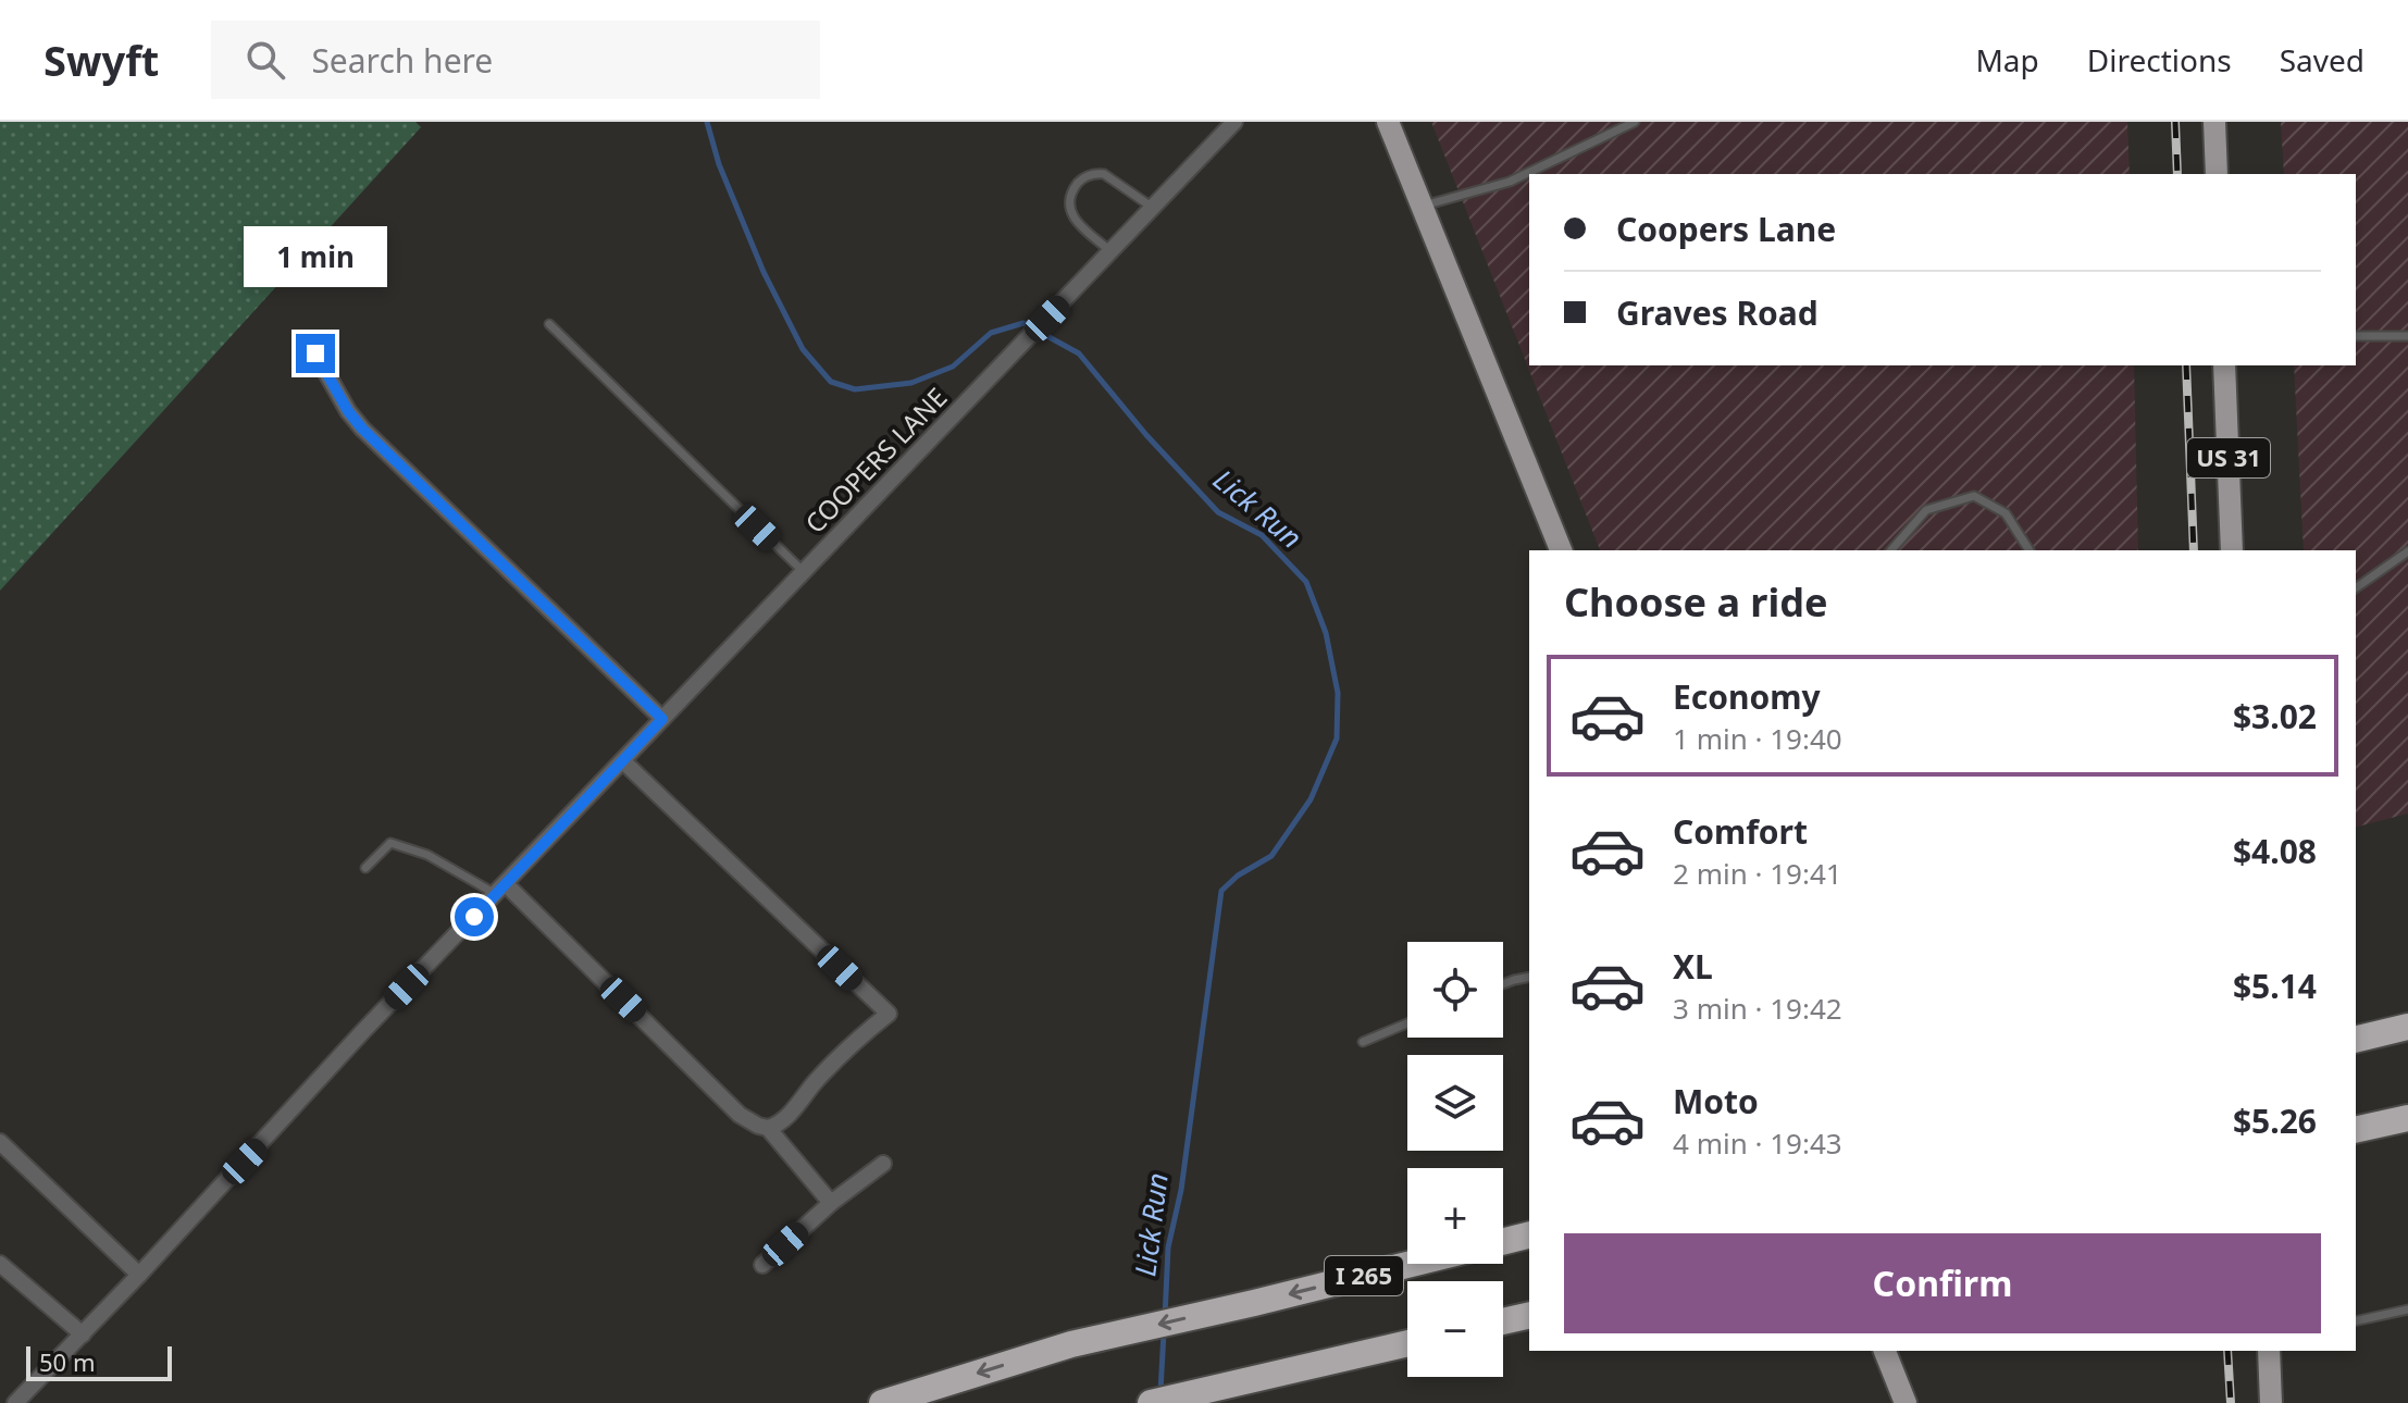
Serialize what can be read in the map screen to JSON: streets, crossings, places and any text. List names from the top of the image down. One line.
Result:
{"streets":{"highway":["I 265"],"main road":["US 31"],"street":["COOPERS LANE"]},"water":["Lick Run"],"scale_bar":"50 m","page":{"header":"Swyft","search":"Search here","nav":["Map","Directions","Saved"],"banner":["Coopers Lane","Graves Road"],"bubble":"1 min","heading":"Choose a ride","list":[{"name":"Economy","note":"1 min · 19:40","value":"$3.02"},{"name":"Comfort","note":"2 min · 19:41","value":"$4.08"},{"name":"XL","note":"3 min · 19:42","value":"$5.14"},{"name":"Moto","note":"4 min · 19:43","value":"$5.26"}],"map_buttons":["+","−"],"buttons":"Confirm","scale":"50 m"}}
